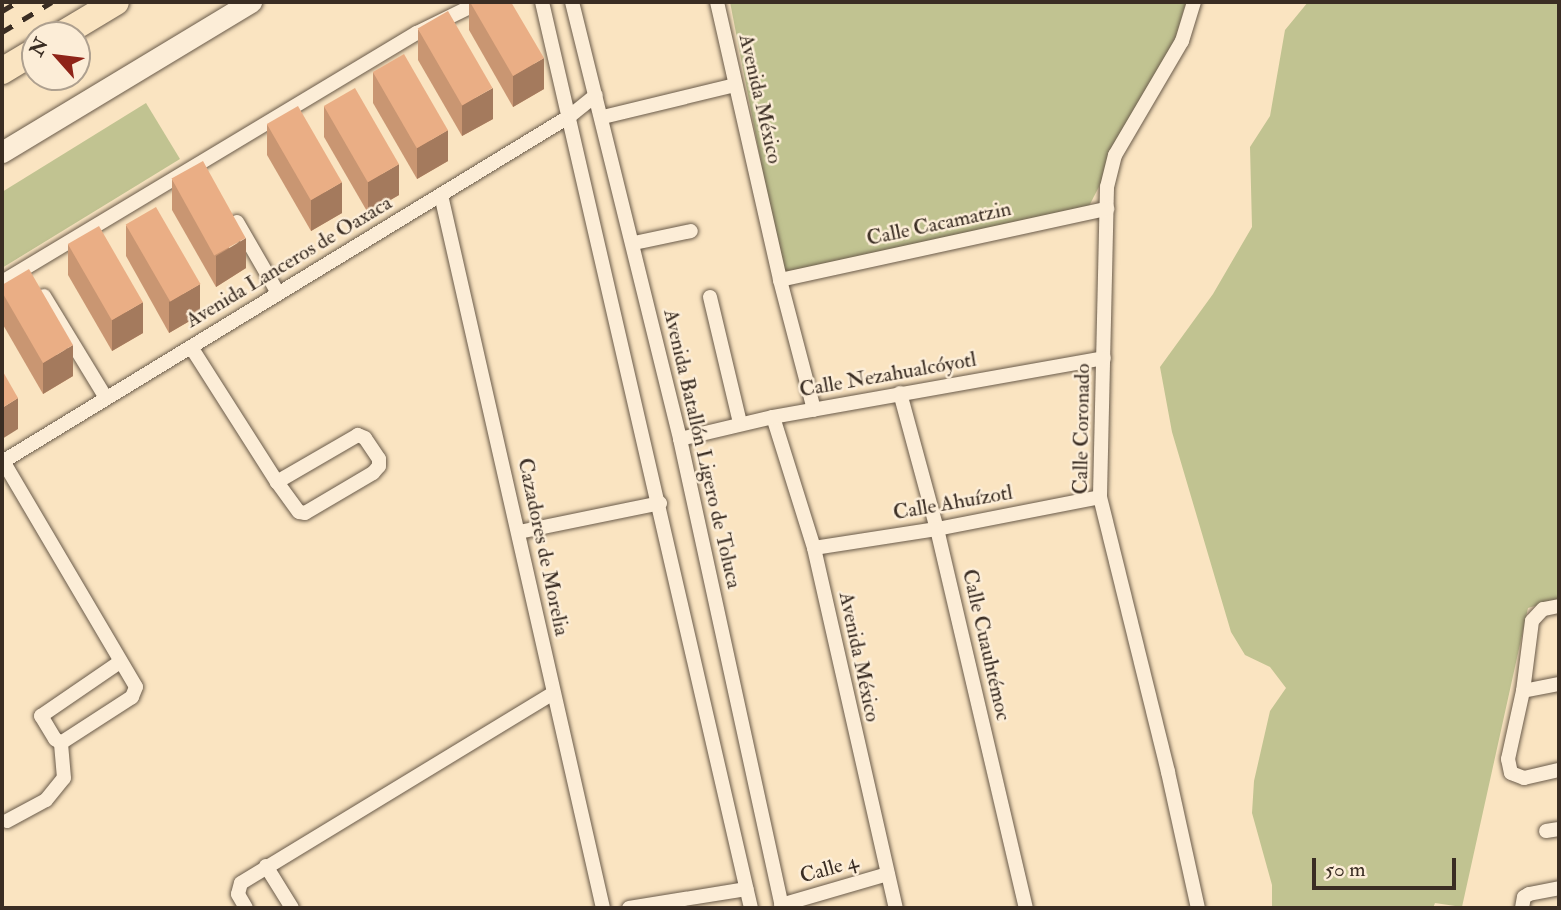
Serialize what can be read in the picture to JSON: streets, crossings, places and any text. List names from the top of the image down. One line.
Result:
{"streets":{"street":["Avenida México","Calle Cacamatzin","Avenida Lanceros de Oaxaca","Calle Nezahualcóyotl","Calle Coronado","Avenida Batallón Ligero de Toluca","Calle Ahuízotl","Cazadores de Morelia","Calle Cuauhtémoc","Calle 4"]},"crossings":[["Avenida México","Calle Cacamatzin"],["Avenida México","Calle Nezahualcóyotl"],["Avenida México","Calle Ahuízotl"],["Avenida México","Calle 4"],["Calle Cacamatzin","Calle Coronado"],["Avenida Lanceros de Oaxaca","Avenida Batallón Ligero de Toluca"],["Avenida Lanceros de Oaxaca","Cazadores de Morelia"],["Calle Nezahualcóyotl","Calle Coronado"],["Calle Nezahualcóyotl","Avenida Batallón Ligero de Toluca"],["Calle Nezahualcóyotl","Calle Cuauhtémoc"],["Calle Coronado","Calle Ahuízotl"],["Avenida Batallón Ligero de Toluca","Calle 4"],["Calle Ahuízotl","Calle Cuauhtémoc"]],"scale_bar":"50 m","north":"top left"}
